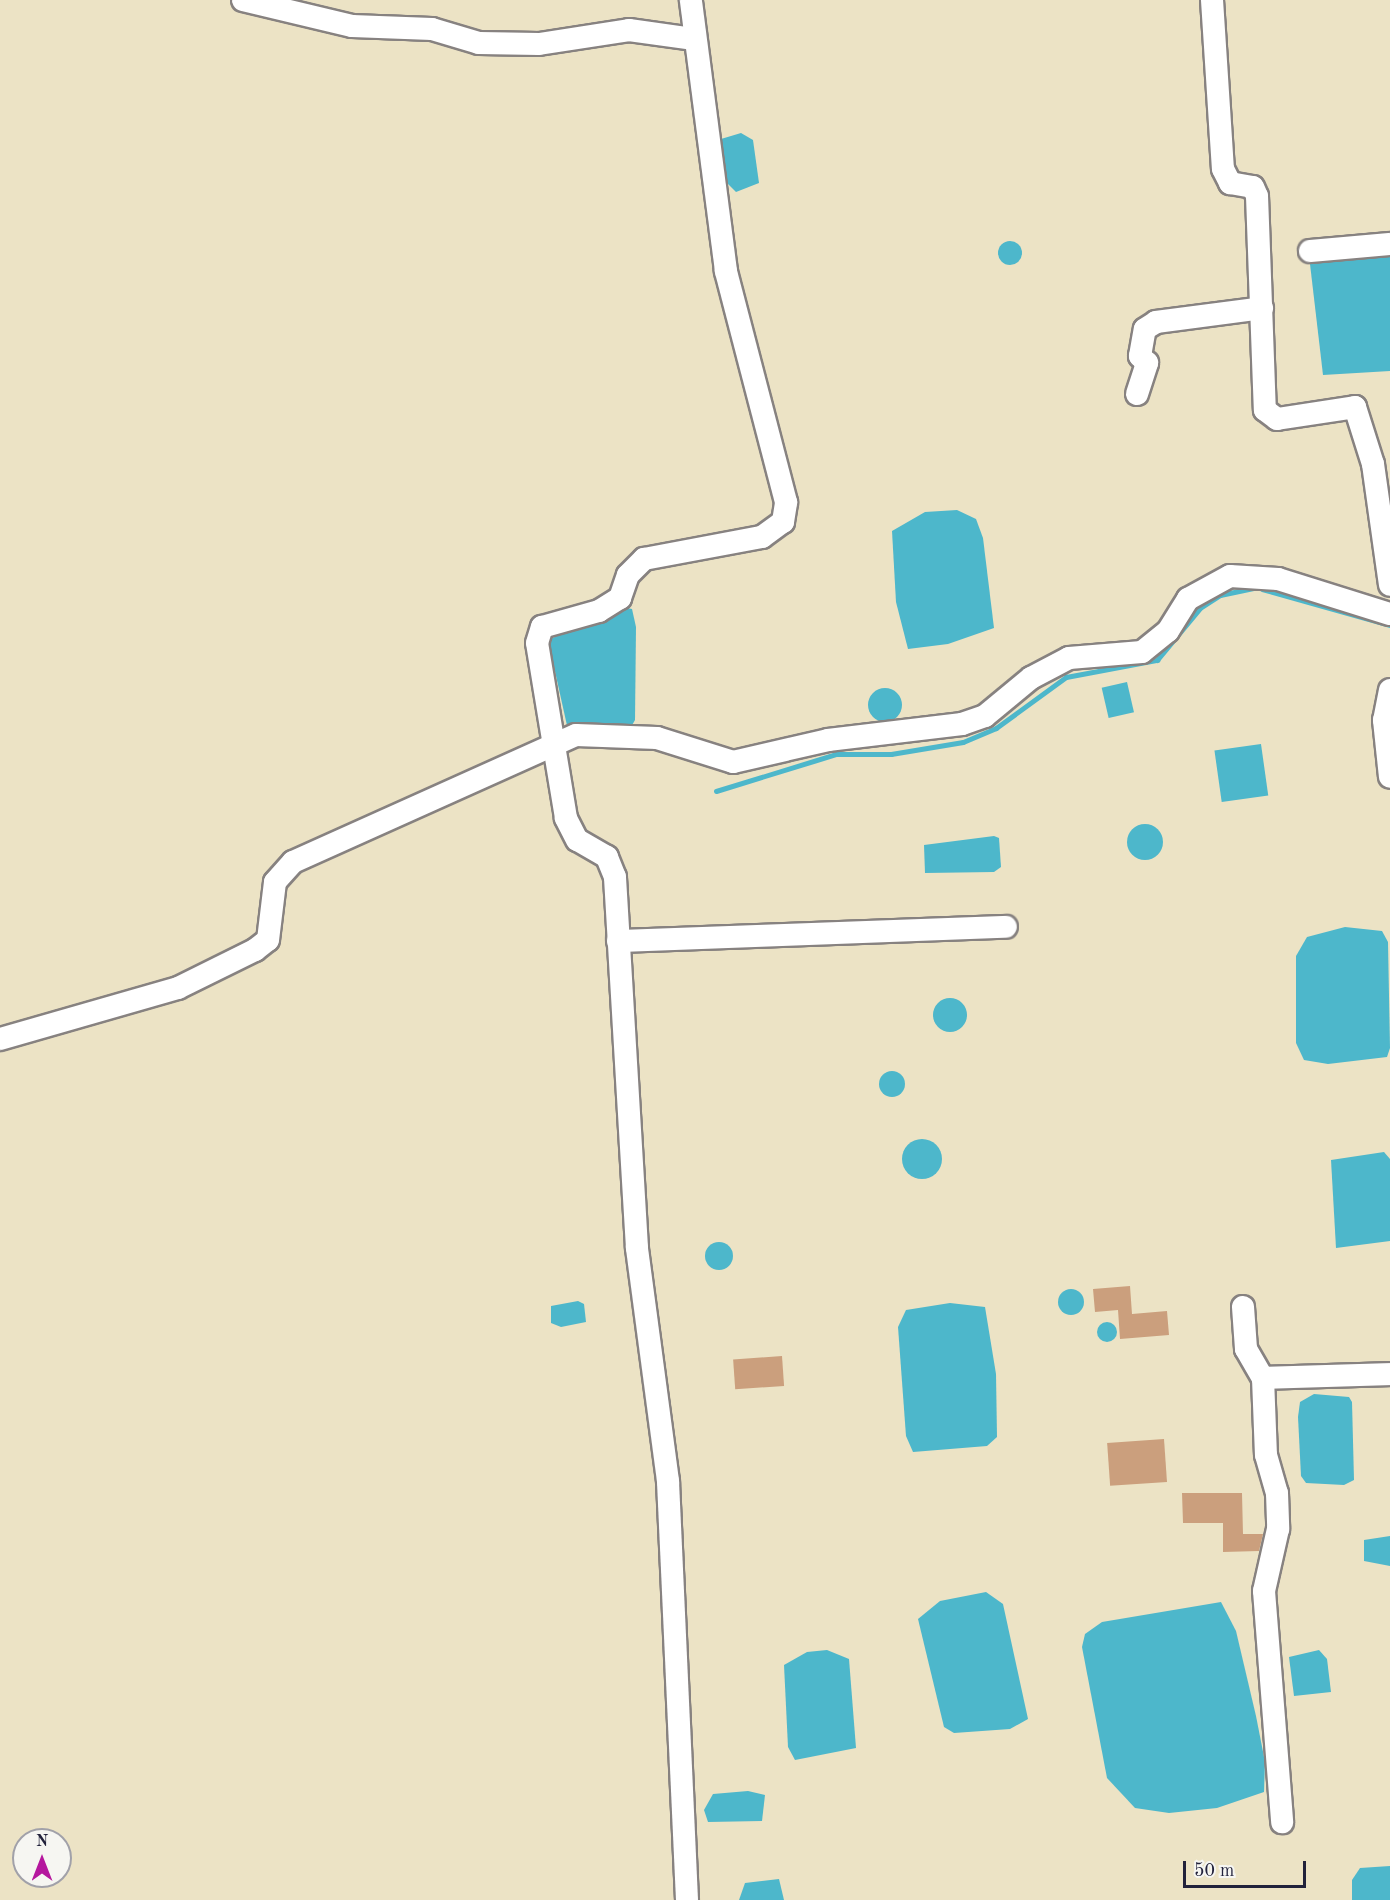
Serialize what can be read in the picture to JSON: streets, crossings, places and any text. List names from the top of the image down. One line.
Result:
{"scale_bar":"50 m","north":"top"}
